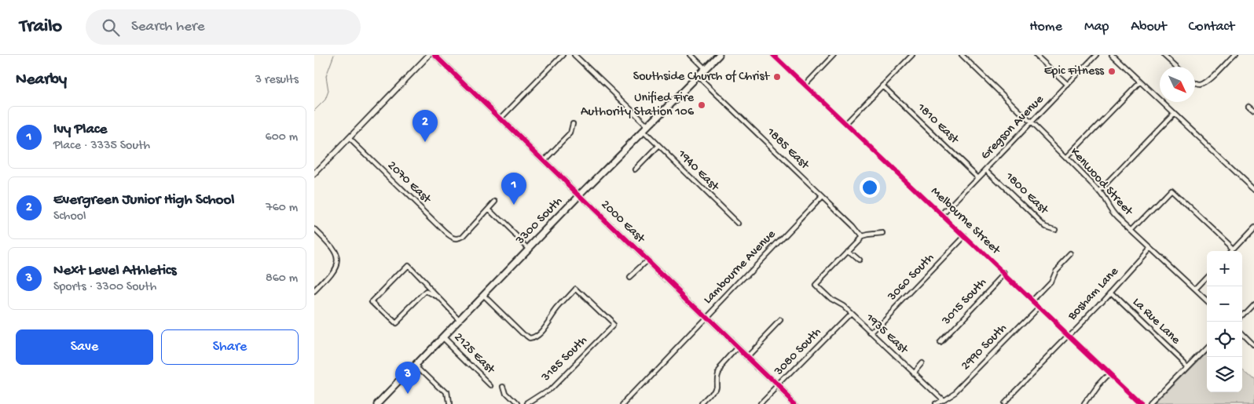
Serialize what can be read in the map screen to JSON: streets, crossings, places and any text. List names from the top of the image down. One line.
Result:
{"streets":{"main road":["3300 South"],"street":["1810 East","Gregson Avenue","1885 East","1940 East","Kenwood Street","2070 East","1800 East","Melbourne Street","2000 East","Lambourne Avenue","3060 South","Bosham Lane","3015 South","La Rue Lane","1935 East","2990 South","3080 South","2125 East","3185 South"]},"crossings":[["1810 East","Gregson Avenue"],["Gregson Avenue","Kenwood Street"],["Gregson Avenue","1800 East"],["Gregson Avenue","Melbourne Street"],["1885 East","3300 South"],["1885 East","Lambourne Avenue"],["1940 East","3300 South"],["Kenwood Street","Bosham Lane"],["3300 South","2000 East"],["3300 South","2125 East"],["3300 South","3185 South"],["Melbourne Street","3060 South"],["Melbourne Street","Bosham Lane"],["Melbourne Street","3015 South"],["Melbourne Street","2990 South"],["2000 East","Lambourne Avenue"],["2000 East","3080 South"],["3060 South","1935 East"],["Bosham Lane","La Rue Lane"],["1935 East","2990 South"],["1935 East","3080 South"]],"places":["Epic Fitness","Southside Church of Christ","Unified Fire Authority Station 106"],"north":"bottom right","page":{"header":"Trailo","search":"Search here","nav":["Home","Map","About","Contact"],"heading":["Nearby","3 results"],"list":[{"mark":"1","name":"Ivy Place","note":"Place · 3335 South","value":"600 m"},{"mark":"2","name":"Evergreen Junior High School","note":"School","value":"760 m"},{"mark":"3","name":"Next Level Athletics","note":"Sports · 3300 South","value":"860 m"}],"pins":["2","1","3"],"map_buttons":["+","−"],"buttons":["Save","Share"]}}
